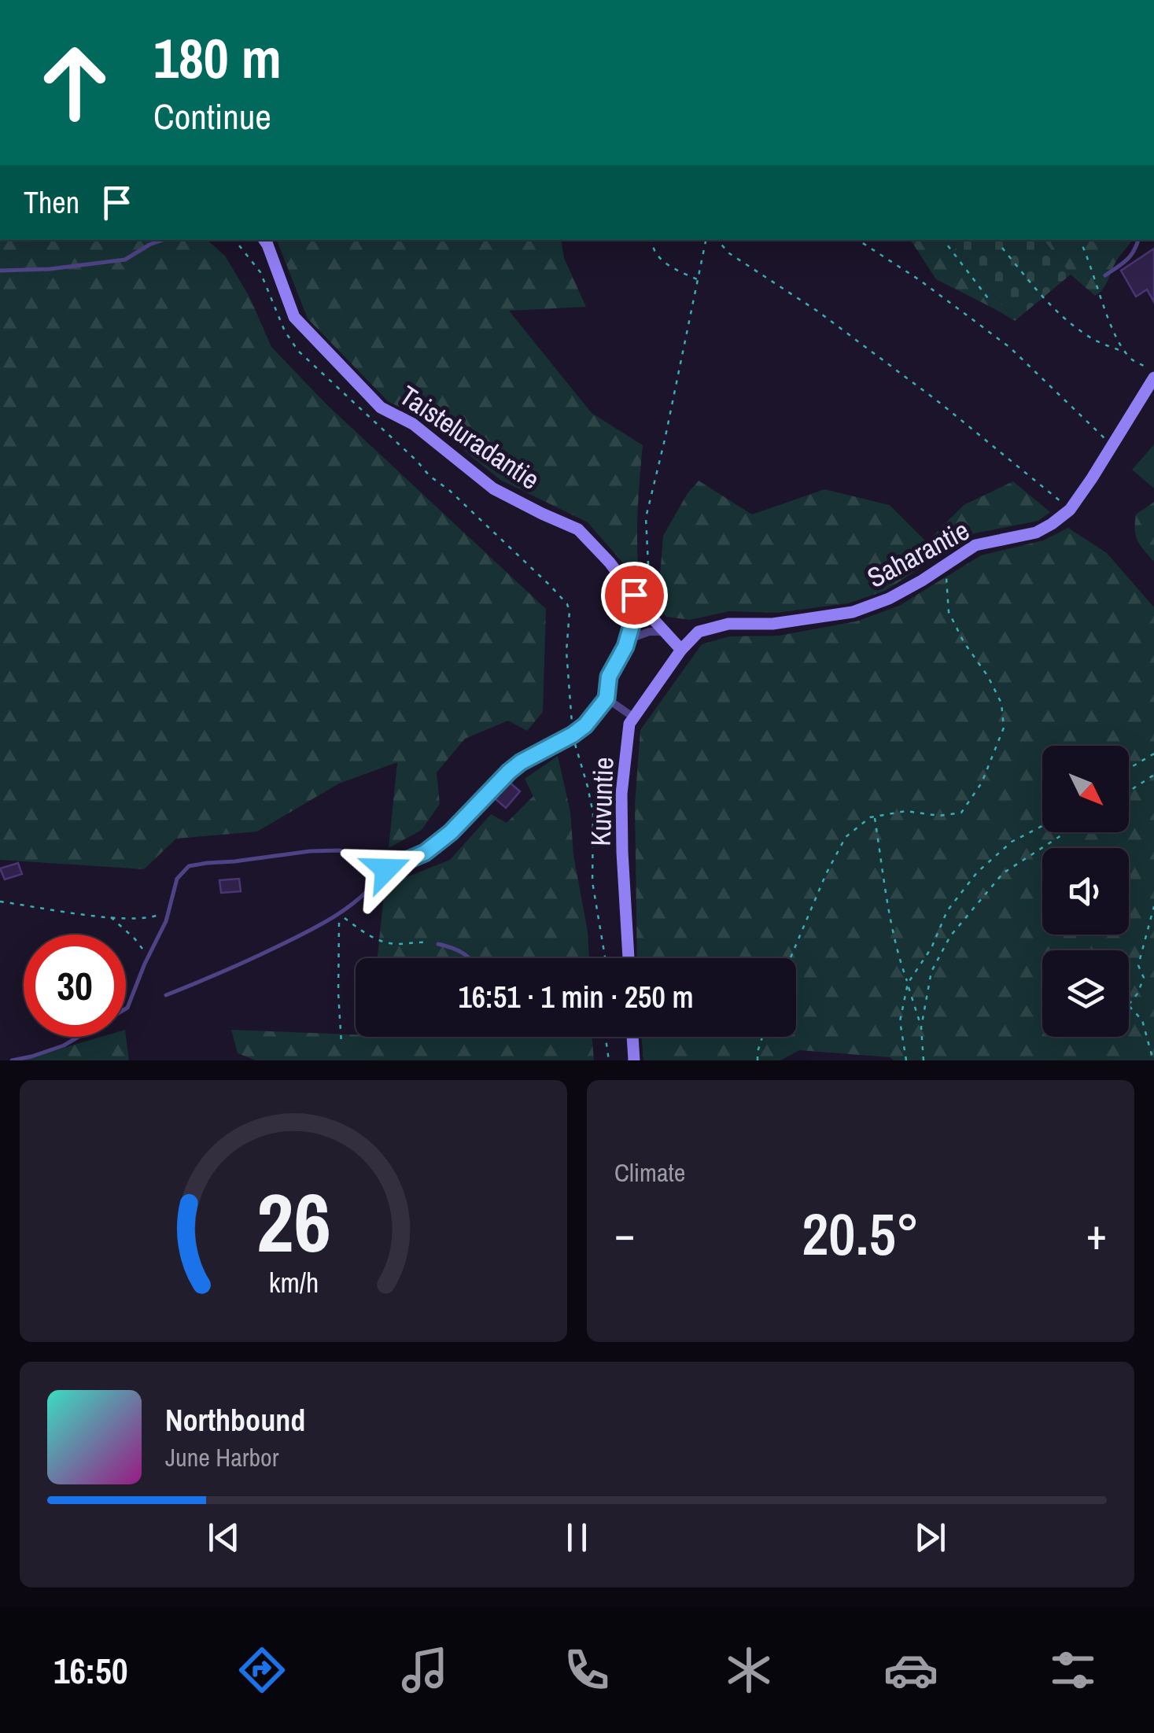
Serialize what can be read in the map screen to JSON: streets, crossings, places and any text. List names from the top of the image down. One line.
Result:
{"streets":{"street":["Taisteluradantie","Saharantie","Kuvuntie"]},"crossings":[["Taisteluradantie","Saharantie"],["Taisteluradantie","Kuvuntie"],["Saharantie","Kuvuntie"]],"north":"bottom right","page":{"turn":["180 m","Continue"],"then":"Then","limit":"30","trip":"16:51 · 1 min · 250 m","tile":"Climate","heat":["−","20.5°","+"],"song":["Northbound","June Harbor"],"tabs":"16:50","gauge":["26","km/h"]}}
